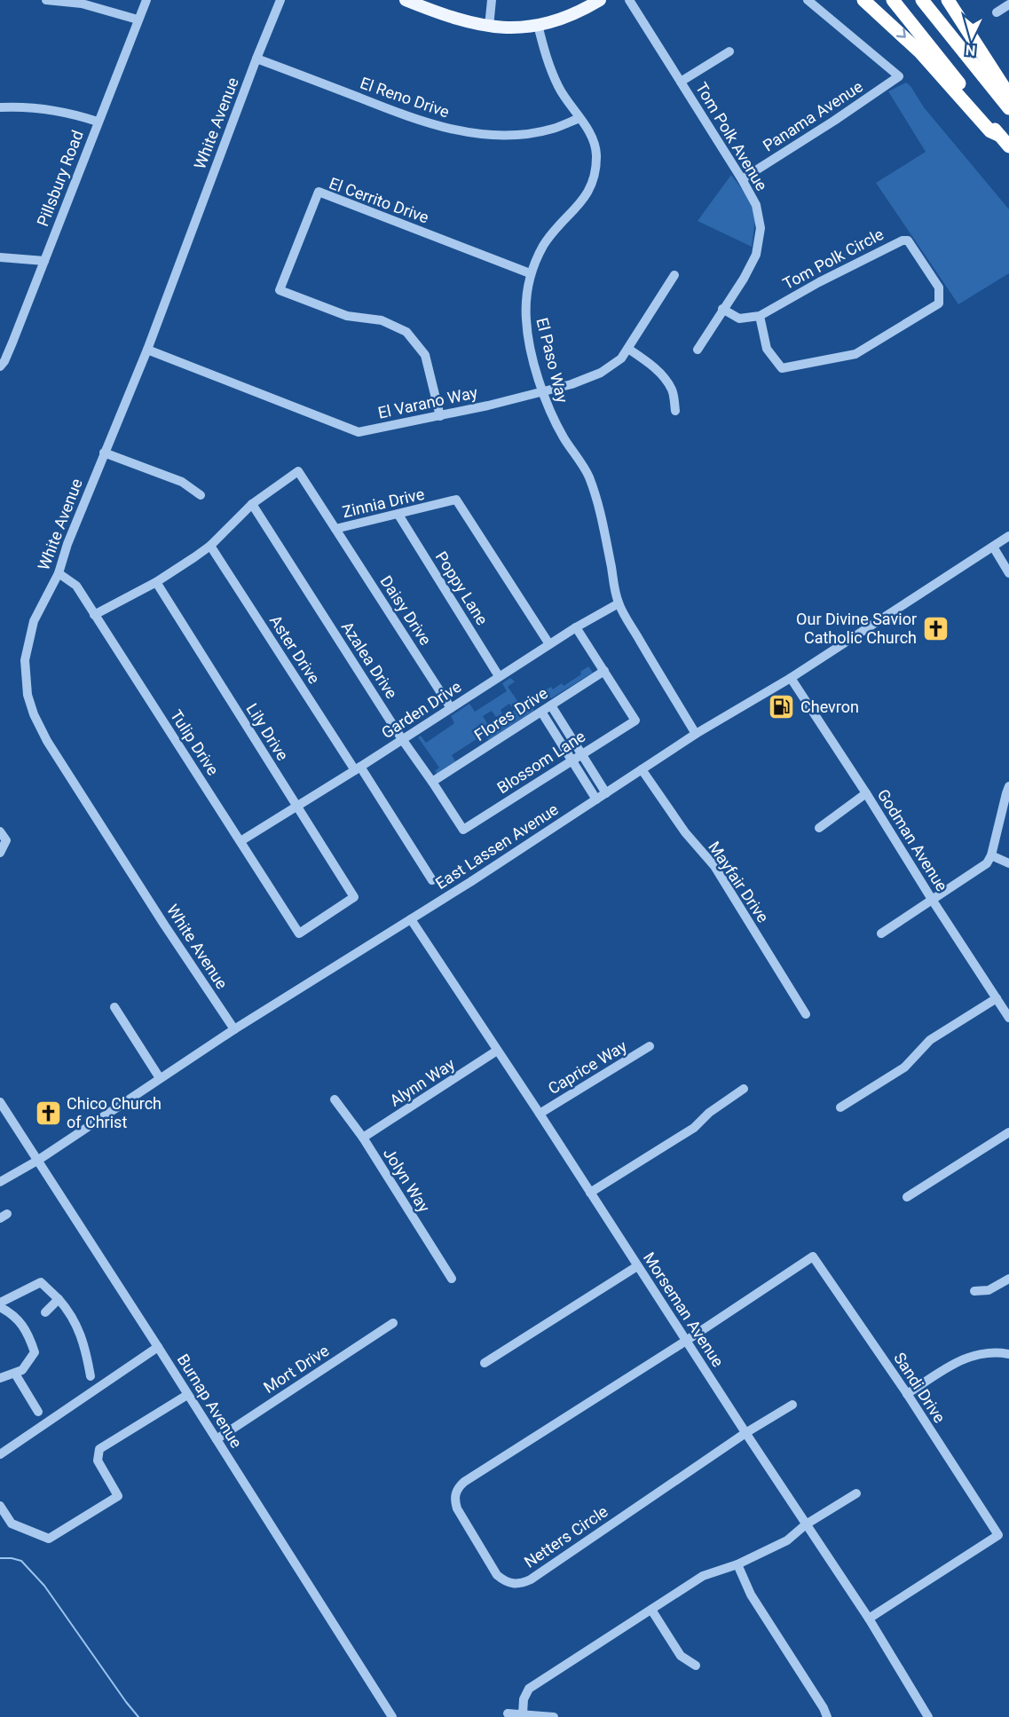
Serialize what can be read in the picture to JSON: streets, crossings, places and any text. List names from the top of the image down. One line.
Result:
{"streets":{"street":["El Reno Drive","Panama Avenue","White Avenue","Tom Polk Avenue","Pillsbury Road","El Cerrito Drive","Tom Polk Circle","El Paso Way","El Varano Way","Zinnia Drive","Poppy Lane","Daisy Drive","Aster Drive","Azalea Drive","Garden Drive","Flores Drive","Lily Drive","Tulip Drive","Blossom Lane","Godman Avenue","East Lassen Avenue","Mayfair Drive","Caprice Way","Alynn Way","Jolyn Way","Morseman Avenue","Mort Drive","Sandi Drive","Burnap Avenue","Netters Circle"]},"crossings":[["El Reno Drive","White Avenue"],["El Reno Drive","El Paso Way"],["Panama Avenue","Tom Polk Avenue"],["White Avenue","El Varano Way"],["White Avenue","Tulip Drive"],["White Avenue","East Lassen Avenue"],["El Cerrito Drive","El Paso Way"],["El Cerrito Drive","El Varano Way"],["El Paso Way","El Varano Way"],["El Paso Way","Garden Drive"],["El Paso Way","East Lassen Avenue"],["Zinnia Drive","Poppy Lane"],["Zinnia Drive","Daisy Drive"],["Zinnia Drive","Aster Drive"],["Zinnia Drive","Azalea Drive"],["Zinnia Drive","Garden Drive"],["Zinnia Drive","Lily Drive"],["Zinnia Drive","Tulip Drive"],["Poppy Lane","Garden Drive"],["Daisy Drive","Garden Drive"],["Aster Drive","Garden Drive"],["Azalea Drive","Garden Drive"],["Azalea Drive","Flores Drive"],["Azalea Drive","Blossom Lane"],["Garden Drive","Lily Drive"],["Garden Drive","Tulip Drive"],["Flores Drive","Blossom Lane"],["Lily Drive","Tulip Drive"],["Godman Avenue","East Lassen Avenue"],["East Lassen Avenue","Mayfair Drive"],["East Lassen Avenue","Morseman Avenue"],["East Lassen Avenue","Burnap Avenue"],["Caprice Way","Morseman Avenue"],["Alynn Way","Jolyn Way"],["Alynn Way","Morseman Avenue"],["Morseman Avenue","Sandi Drive"],["Morseman Avenue","Netters Circle"],["Mort Drive","Burnap Avenue"],["Sandi Drive","Netters Circle"]],"places":{"church":["Our Divine Savior Catholic Church","Chico Church of Christ"],"fuel station":["Chevron"]},"north":"bottom"}
